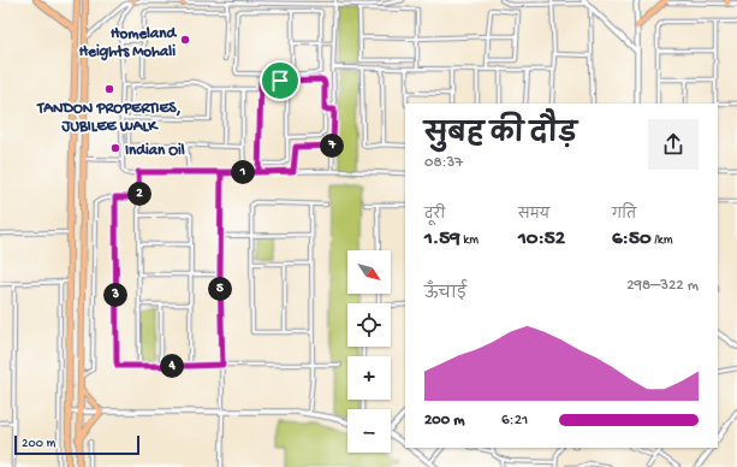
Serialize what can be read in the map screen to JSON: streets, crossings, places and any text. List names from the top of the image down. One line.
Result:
{"places":["Homeland Heights Mohali","TANDON PROPERTIES, JUBILEE WALK","Indian Oil"],"scale_bar":"200 m","north":"bottom right","page":{"heading":["सुबह की दौड़","08:37"],"pins":["7","1","2","5","3","4"],"stats":[["दूरी","1.59 km"],["समय","10:52"],["गति","6:50 /km"]],"map_buttons":["+","−"],"chart":["ऊँचाई","298–322 m"],"list":[{"name":"200 m","note":"6:21"}],"scale":"200 m"}}
